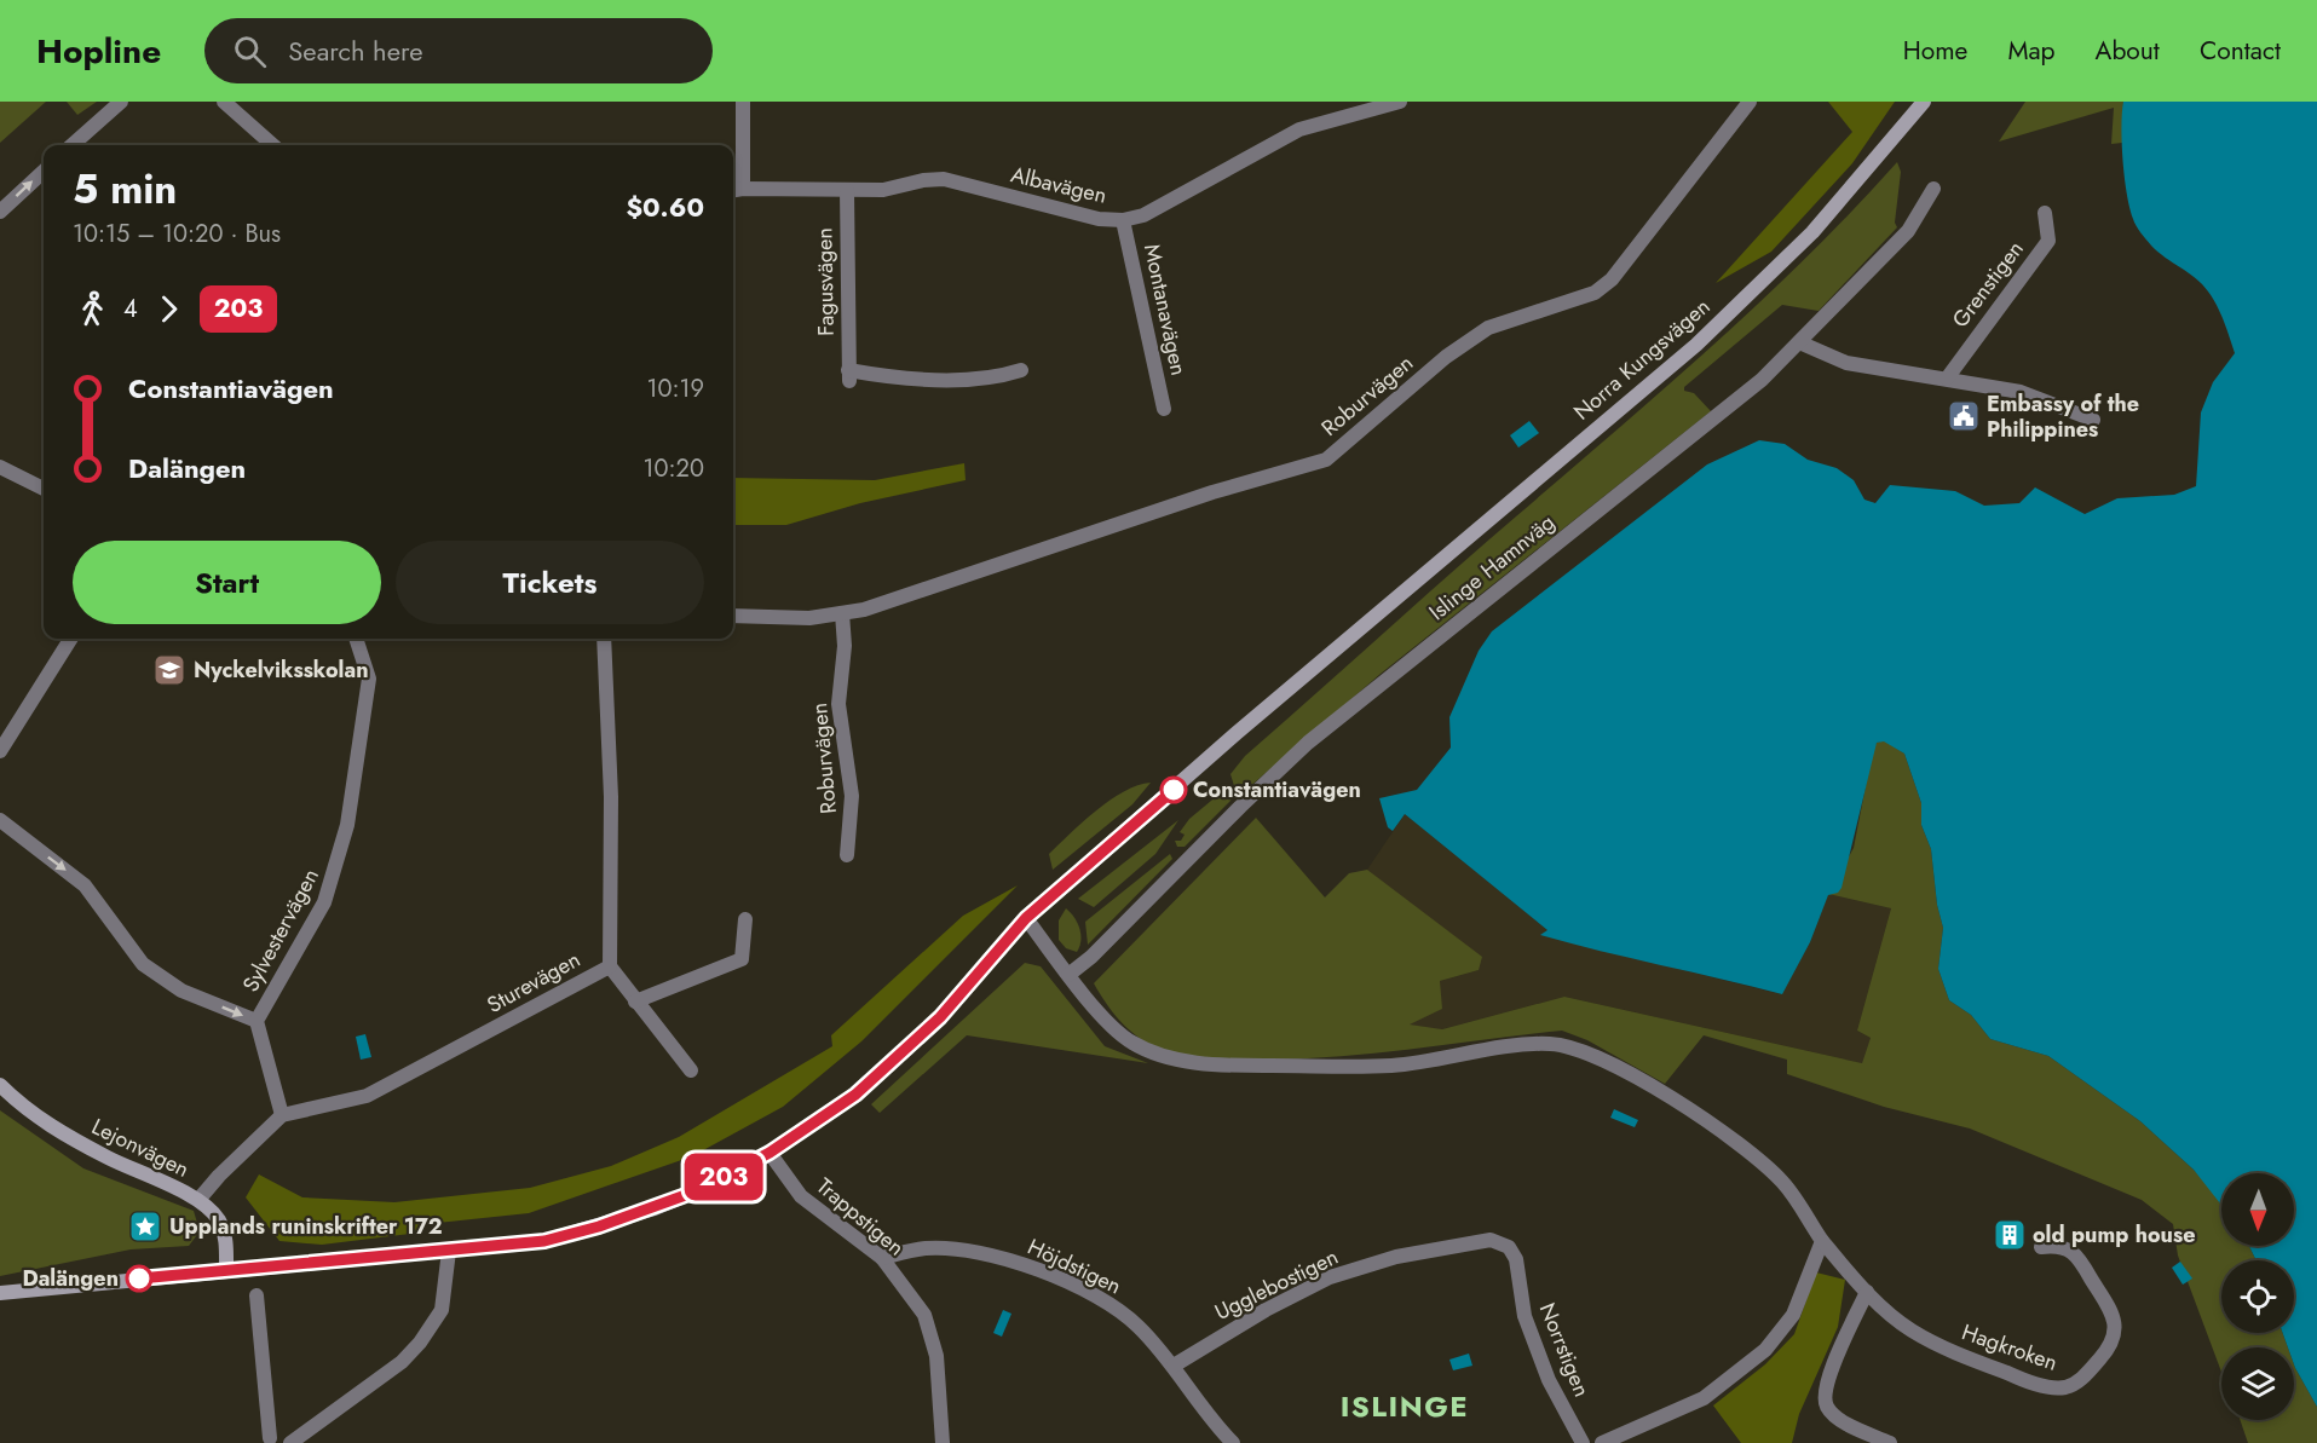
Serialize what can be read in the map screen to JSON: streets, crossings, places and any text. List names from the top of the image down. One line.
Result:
{"streets":{"main road":["Norra Kungsvägen","Lejonvägen"],"street":["Albavägen","Fagusvägen","Grenstigen","Montanavägen","Roburvägen","Islinge Hamnväg","Sylvestervägen","Sturevägen","Trappstigen","Höjdstigen","Ugglebostigen","Hagkroken","Norrstigen"]},"crossings":[["Albavägen","Fagusvägen"],["Albavägen","Montanavägen"],["Sylvestervägen","Sturevägen"],["Trappstigen","Höjdstigen"],["Höjdstigen","Ugglebostigen"],["Ugglebostigen","Norrstigen"]],"districts":["ISLINGE"],"places":{"public building":["Embassy of the Philippines"],"school or university":["Nyckelviksskolan"],"other":["Constantiavägen","Dalängen"],"place":["Upplands runinskrifter 172"],"building":["old pump house"]},"lines":["bus line 203"],"north":"bottom","page":{"header":"Hopline","search":"Search here","nav":["Home","Map","About","Contact"],"on_map":"203","heading":["5 min","10:15 – 10:20 · Bus","$0.60"],"legs":["4","203"],"list":[{"name":"Constantiavägen","value":"10:19"},{"name":"Dalängen","value":"10:20"}],"buttons":["Start","Tickets"]}}
